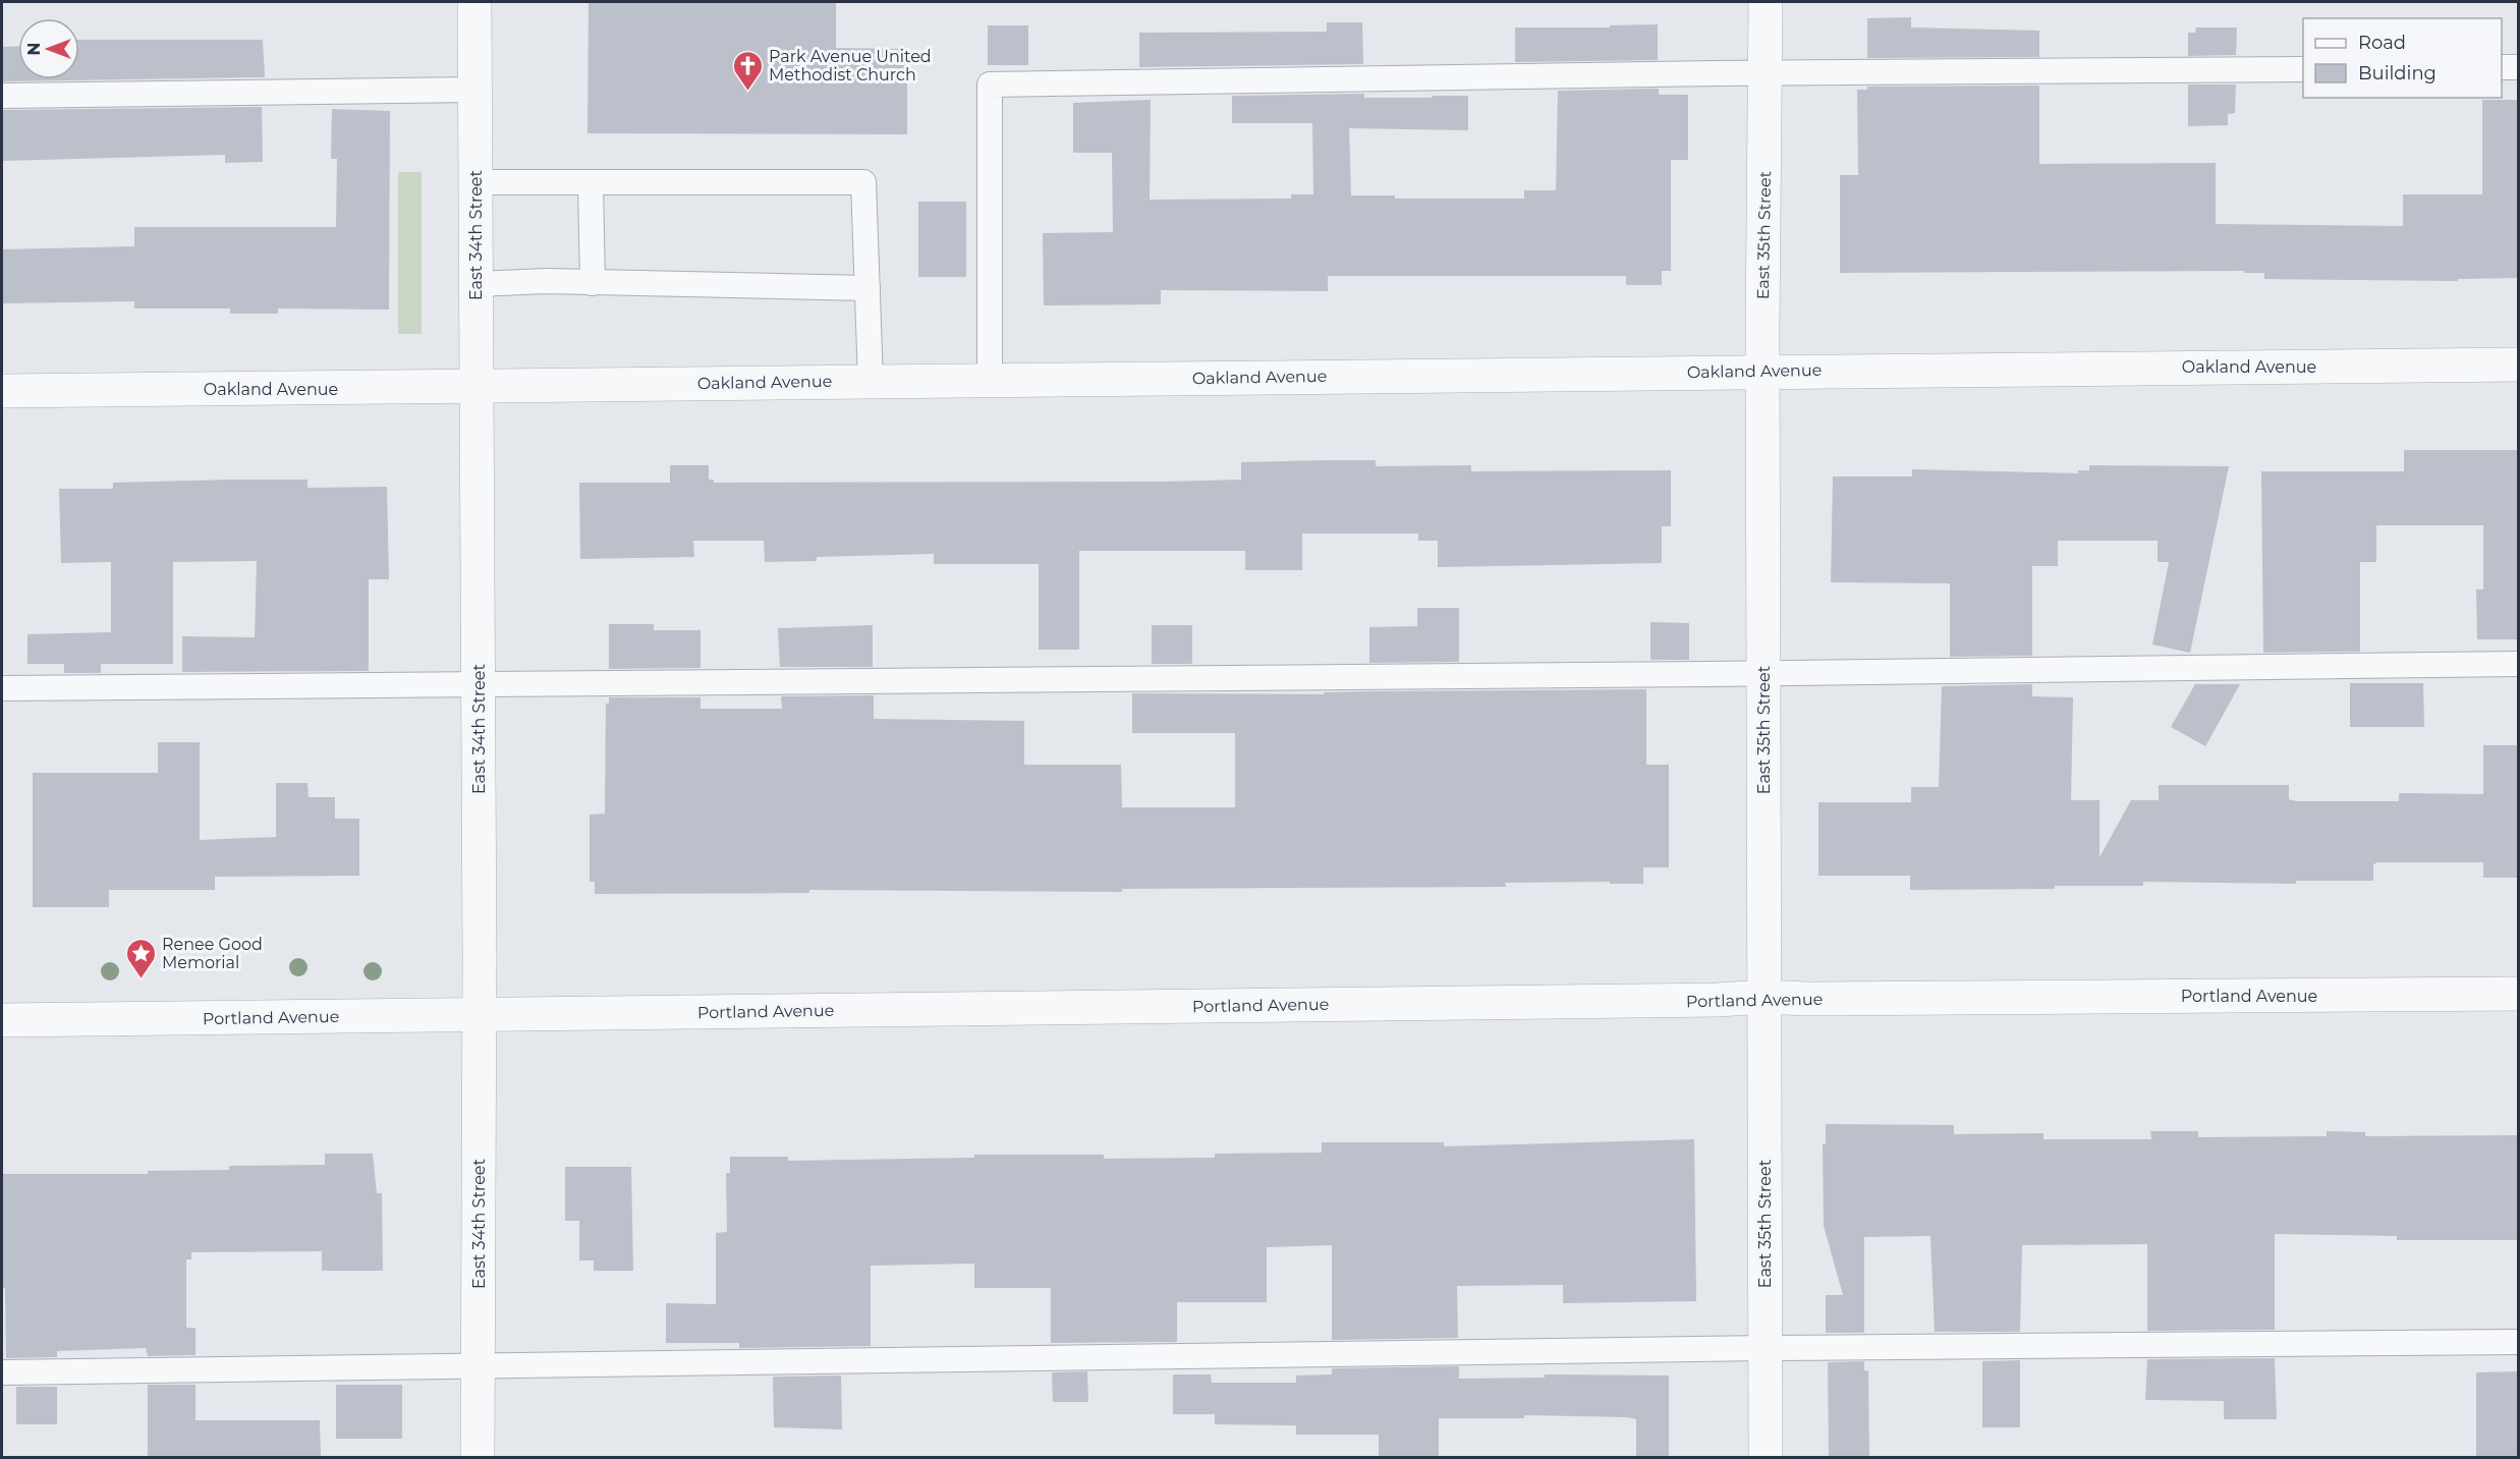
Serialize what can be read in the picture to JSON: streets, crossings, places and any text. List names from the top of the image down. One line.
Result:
{"streets":{"street":["East 34th Street","East 35th Street","Oakland Avenue","Portland Avenue"]},"crossings":[["East 34th Street","Oakland Avenue"],["East 34th Street","Portland Avenue"],["East 35th Street","Oakland Avenue"],["East 35th Street","Portland Avenue"]],"places":{"church":["Park Avenue United Methodist Church"],"place":["Renee Good Memorial"]},"legend":["Road","Building"],"north":"left"}
